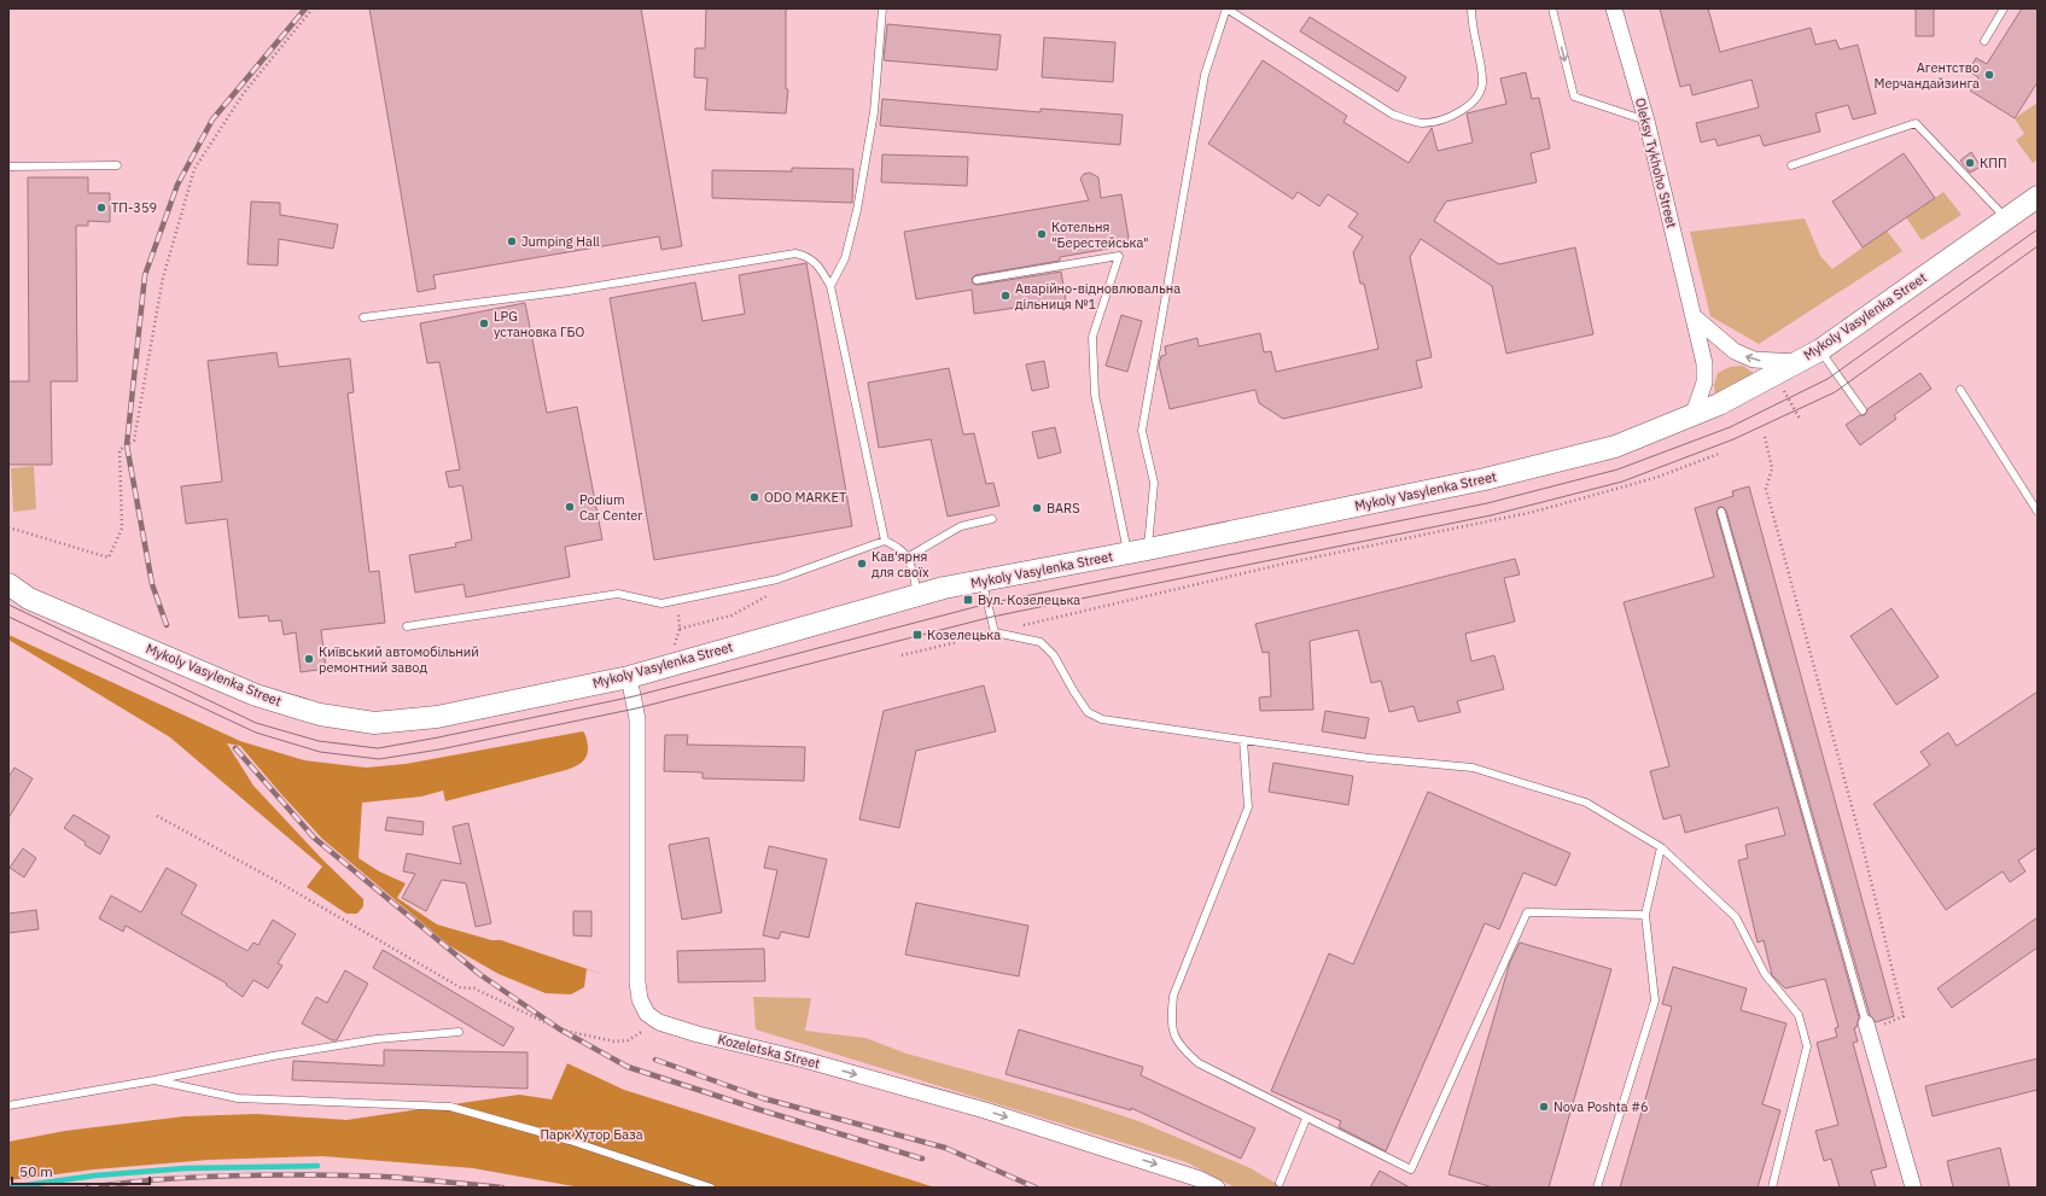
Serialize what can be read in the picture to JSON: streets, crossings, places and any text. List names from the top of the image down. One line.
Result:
{"streets":{"main road":["Mykoly Vasylenka Street"],"street":["Oleksy Tykhoho Street","Kozeletska Street"]},"crossings":[["Oleksy Tykhoho Street","Mykoly Vasylenka Street"],["Mykoly Vasylenka Street","Kozeletska Street"]],"one_way":["Kozeletska Street"],"parks":["Парк Хутор База"],"places":{"other":["Агентство Мерчандайзинга","КПП","ТП-359","Котельня \"Берестейська\"","Jumping Hall","Аварійно-відновлювальна дільниця №1","LPG установка ГБО","ODO MARKET","Podium Car Center","BARS","Кав'ярня для своїх","Київський автомобільний ремонтний завод","Nova Poshta #6"],"transit":["Вул. Козелецька","Козелецька"]},"scale_bar":"50 m"}
